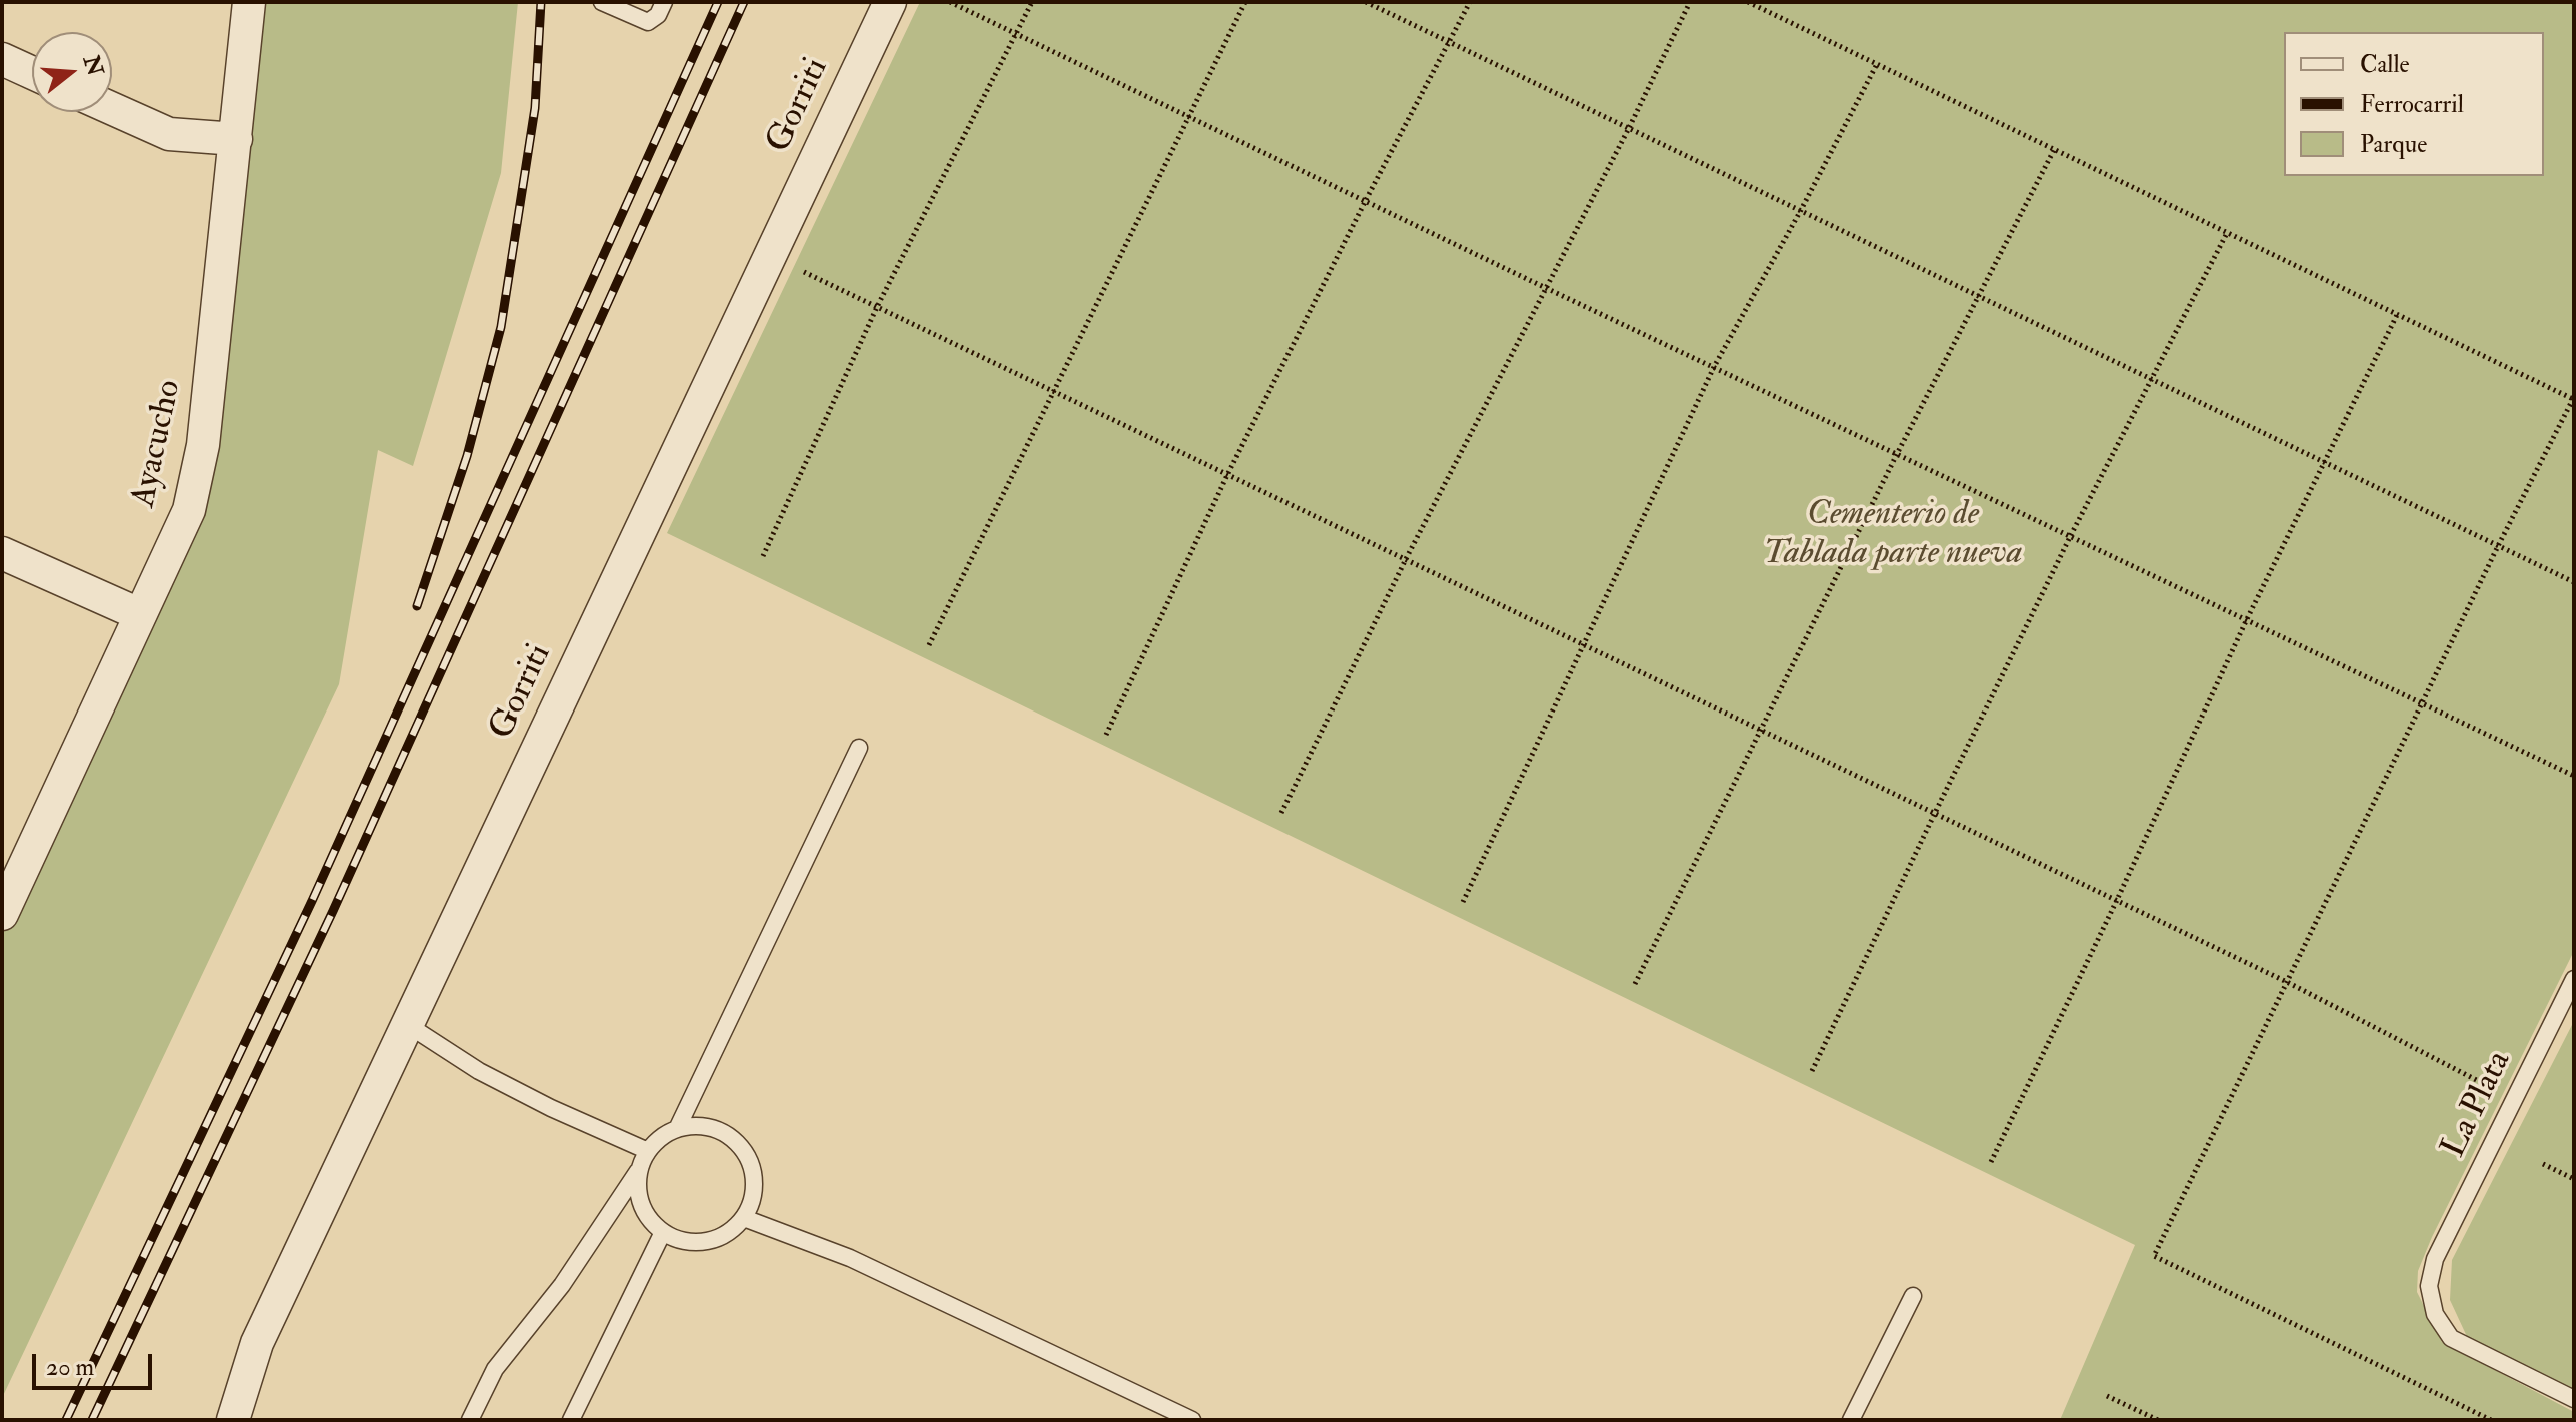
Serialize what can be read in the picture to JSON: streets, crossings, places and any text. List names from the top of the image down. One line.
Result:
{"streets":{"street":["Gorriti","Ayacucho"],"lane":["La Plata"]},"parks":["Cementerio de Tablada parte nueva"],"legend":["Calle","Ferrocarril","Parque"],"scale_bar":"20 m","north":"right"}
